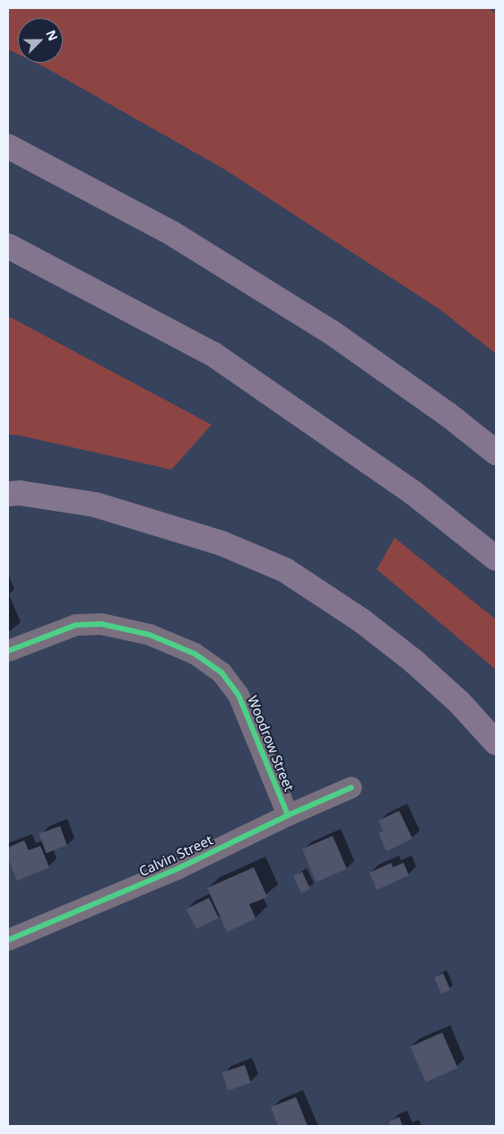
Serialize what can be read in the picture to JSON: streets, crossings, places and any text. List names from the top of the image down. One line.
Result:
{"streets":{"street":["Woodrow Street","Calvin Street"]},"crossings":[["Woodrow Street","Calvin Street"]],"north":"top right"}
